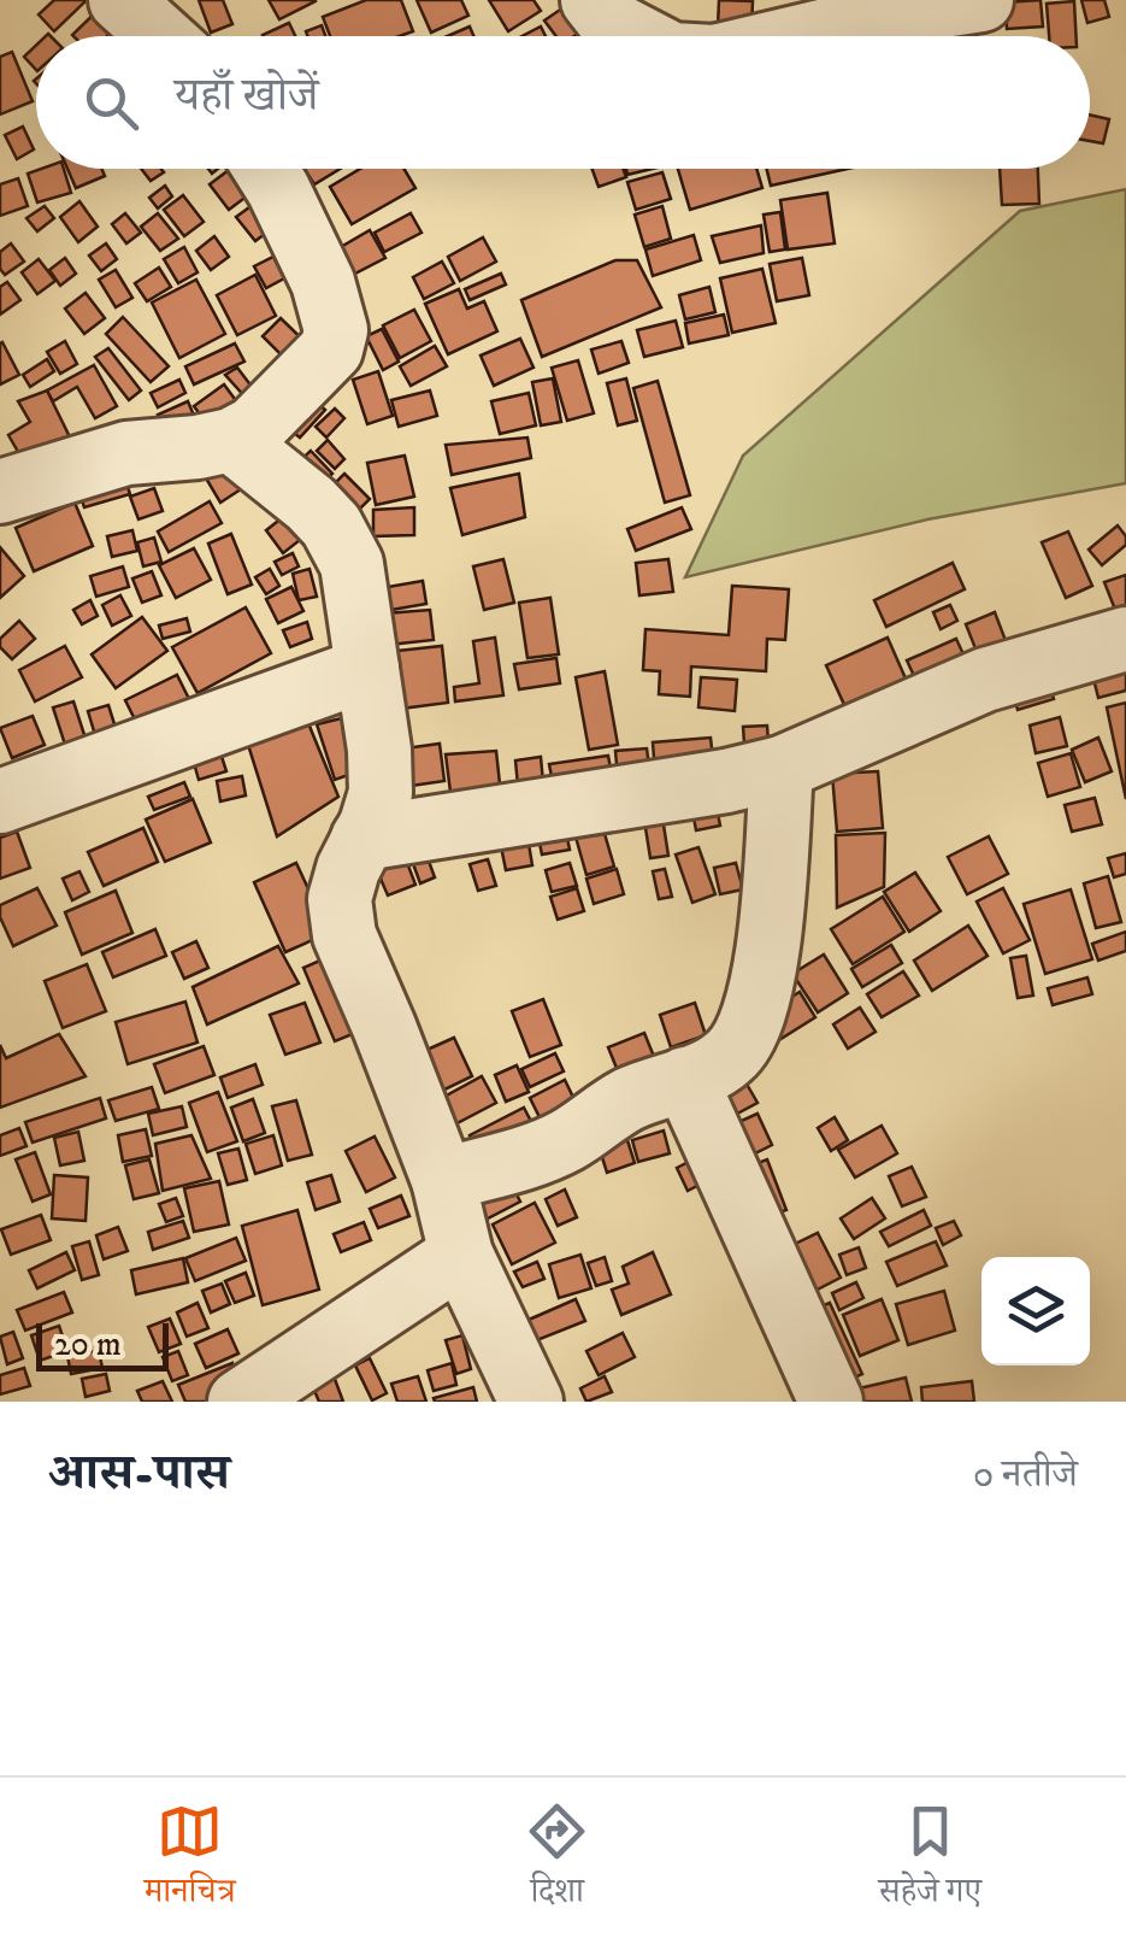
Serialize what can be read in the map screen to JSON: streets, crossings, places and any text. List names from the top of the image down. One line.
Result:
{"scale_bar":"20 m","page":{"search":"यहाँ खोजें","scale":"20 m","heading":["आस-पास","0 नतीजे"],"nav":["मानचित्र","दिशा","सहेजे गए"]}}
